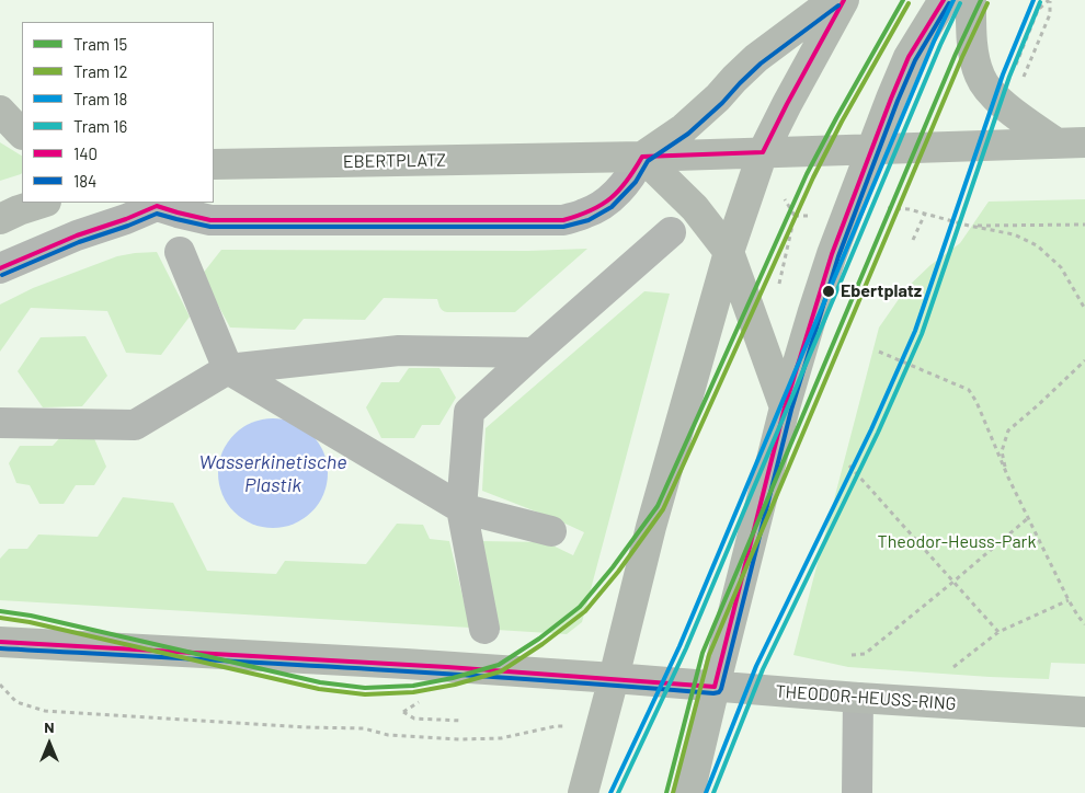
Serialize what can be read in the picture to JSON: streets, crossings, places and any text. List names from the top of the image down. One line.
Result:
{"streets":{"main road":["EBERTPLATZ","THEODOR-HEUSS-RING"]},"water":["Wasserkinetische Plastik"],"parks":["Theodor-Heuss-Park"],"places":["Ebertplatz"],"lines":["tram line 15","tram line 18","transit line 140","tram line 16","tram line 12","transit line 184"],"legend":["Tram 15","Tram 12","Tram 18","Tram 16","140","184"],"north":"top"}
